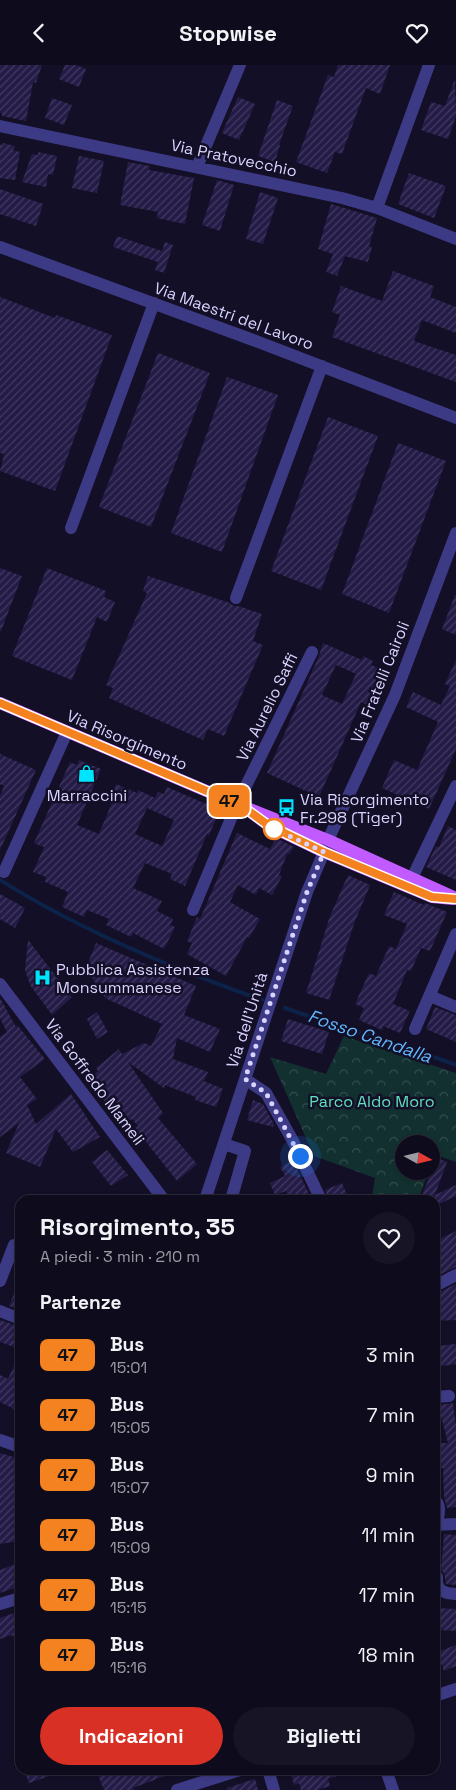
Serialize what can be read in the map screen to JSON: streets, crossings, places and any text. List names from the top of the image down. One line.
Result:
{"streets":{"main road":["Via Risorgimento"],"street":["Via Pratovecchio","Via Maestri del Lavoro","Via Fratelli Cairoli","Via Aurelio Saffi","Via dell'Unità","Via Goffredo Mameli"]},"crossings":[["Via Fratelli Cairoli","Via Risorgimento"],["Via Fratelli Cairoli","Via dell'Unità"],["Via Aurelio Saffi","Via Risorgimento"],["Via Risorgimento","Via dell'Unità"]],"water":["Fosso Candalla"],"parks":["Parco Aldo Moro"],"places":{"shop":["Marraccini"],"bus stop":["Via Risorgimento Fr.298 (Tiger)"],"hospital":["Pubblica Assistenza Monsummanese"]},"lines":["bus line 47"],"north":"right","page":{"header":"Stopwise","on_map":"47","heading":[["Risorgimento, 35","A piedi · 3 min · 210 m"],"Partenze"],"list":[{"mark":"47","name":"Bus","note":"15:01","value":"3 min"},{"mark":"47","name":"Bus","note":"15:05","value":"7 min"},{"mark":"47","name":"Bus","note":"15:07","value":"9 min"},{"mark":"47","name":"Bus","note":"15:09","value":"11 min"},{"mark":"47","name":"Bus","note":"15:15","value":"17 min"},{"mark":"47","name":"Bus","note":"15:16","value":"18 min"}],"buttons":["Indicazioni","Biglietti"]}}
